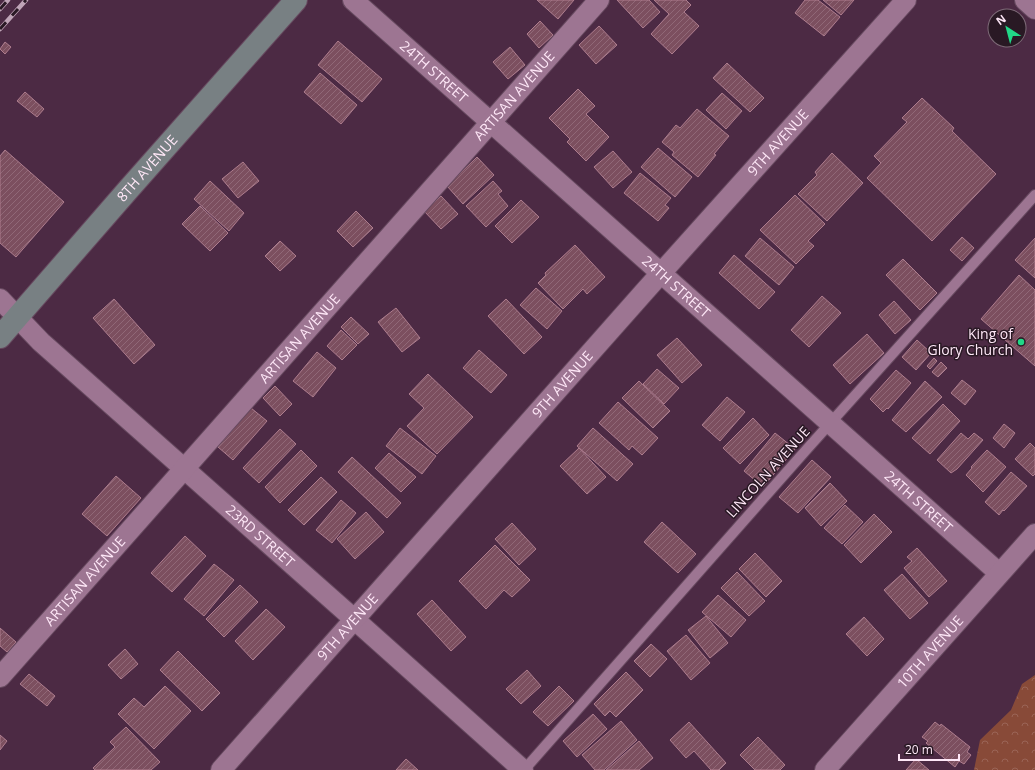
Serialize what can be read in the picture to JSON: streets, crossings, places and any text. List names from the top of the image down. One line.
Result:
{"streets":{"main road":["8TH AVENUE"],"street":["24TH STREET","ARTISAN AVENUE","9TH AVENUE","23RD STREET","10TH AVENUE"],"lane":["LINCOLN AVENUE"]},"crossings":[["24TH STREET","ARTISAN AVENUE"],["24TH STREET","9TH AVENUE"],["24TH STREET","LINCOLN AVENUE"],["24TH STREET","10TH AVENUE"],["ARTISAN AVENUE","23RD STREET"],["9TH AVENUE","23RD STREET"],["8TH AVENUE","23RD STREET"],["LINCOLN AVENUE","23RD STREET"]],"places":["King of Glory Church"],"scale_bar":"20 m","north":"top left"}
